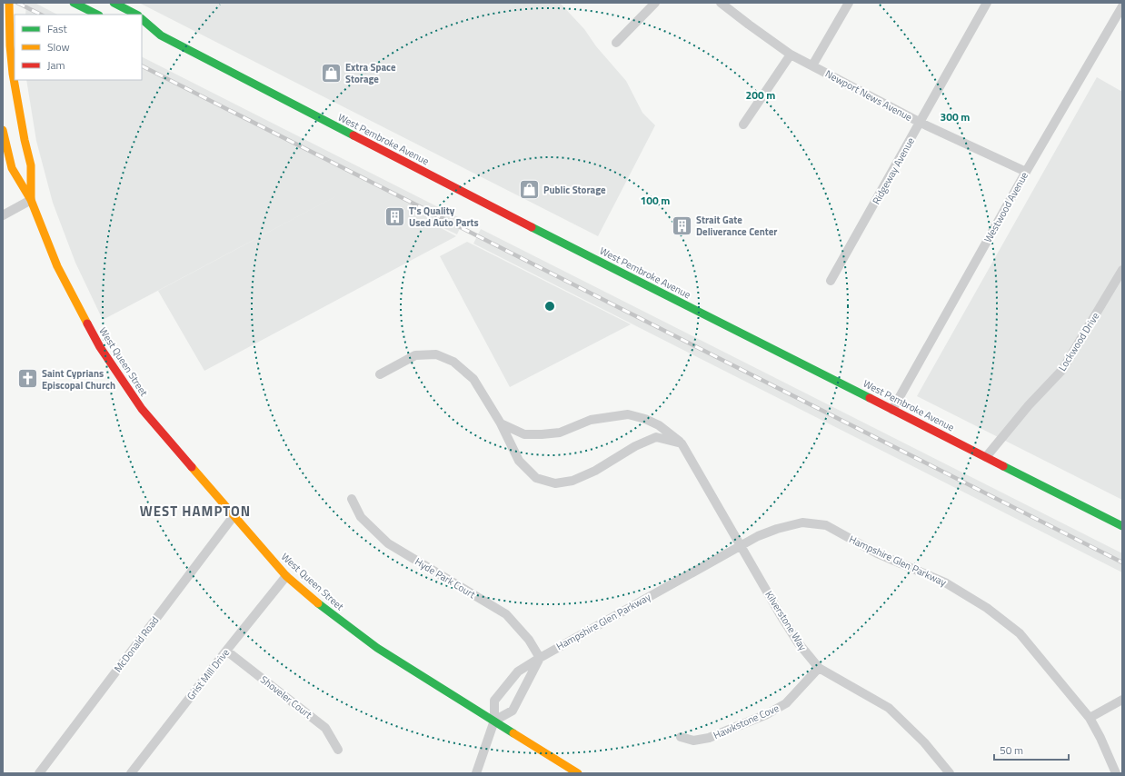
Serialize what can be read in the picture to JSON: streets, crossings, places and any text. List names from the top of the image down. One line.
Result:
{"streets":{"main road":["West Pembroke Avenue","West Queen Street"],"street":["Newport News Avenue","Ridgeway Avenue","Westwood Avenue","Lockwood Drive","Hampshire Glen Parkway","Hyde Park Court","Kilverstone Way","McDonald Road","Grist Mill Drive","Shoveler Court","Hawkstone Cove"]},"crossings":[["Newport News Avenue","Ridgeway Avenue"],["Newport News Avenue","Westwood Avenue"],["West Pembroke Avenue","Westwood Avenue"],["West Pembroke Avenue","Lockwood Drive"],["West Queen Street","Hampshire Glen Parkway"],["West Queen Street","McDonald Road"],["West Queen Street","Grist Mill Drive"],["Hampshire Glen Parkway","Hyde Park Court"],["Hampshire Glen Parkway","Kilverstone Way"],["Kilverstone Way","Hawkstone Cove"],["Grist Mill Drive","Shoveler Court"]],"districts":["WEST HAMPTON"],"places":{"shop":["Extra Space Storage","Public Storage"],"building":["T's Quality Used Auto Parts","Strait Gate Deliverance Center"],"church":["Saint Cyprians Episcopal Church"]},"legend":["Fast","Slow","Jam"],"scale_bar":"50 m","rings":["200 m","300 m","100 m"]}
